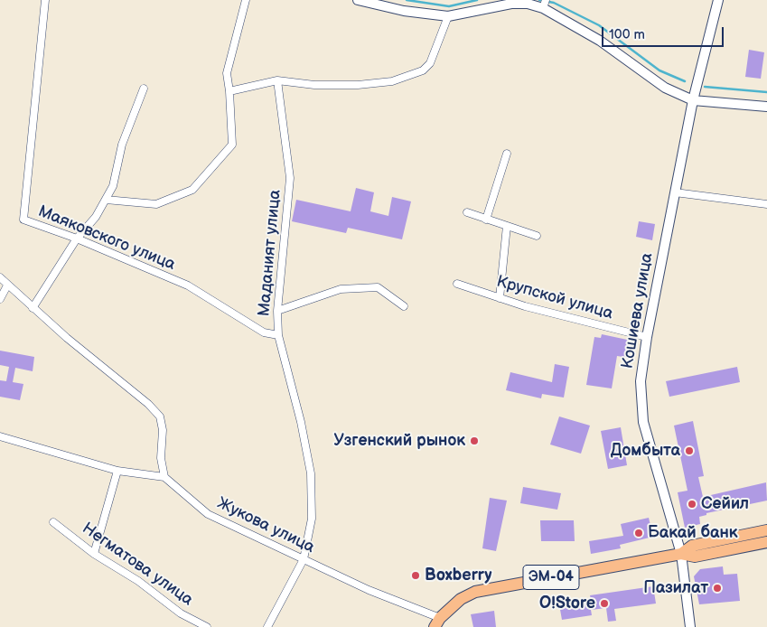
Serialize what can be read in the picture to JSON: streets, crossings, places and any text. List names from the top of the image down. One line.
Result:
{"streets":{"main road":["ЭМ-04"],"street":["Маяковского улица","Маданият улица","Крупской улица","Кошиева улица","Жукова улица","Негматова улица"]},"crossings":[["Маяковского улица","Маданият улица"],["Маданият улица","Жукова улица"],["Крупской улица","Кошиева улица"],["Кошиева улица","ЭМ-04"],["Жукова улица","ЭМ-04"]],"places":["Узгенский рынок","Домбыта","Сейил","Бакай банк","Boxberry","Пазилат","O!Store"],"scale_bar":"100 m"}
